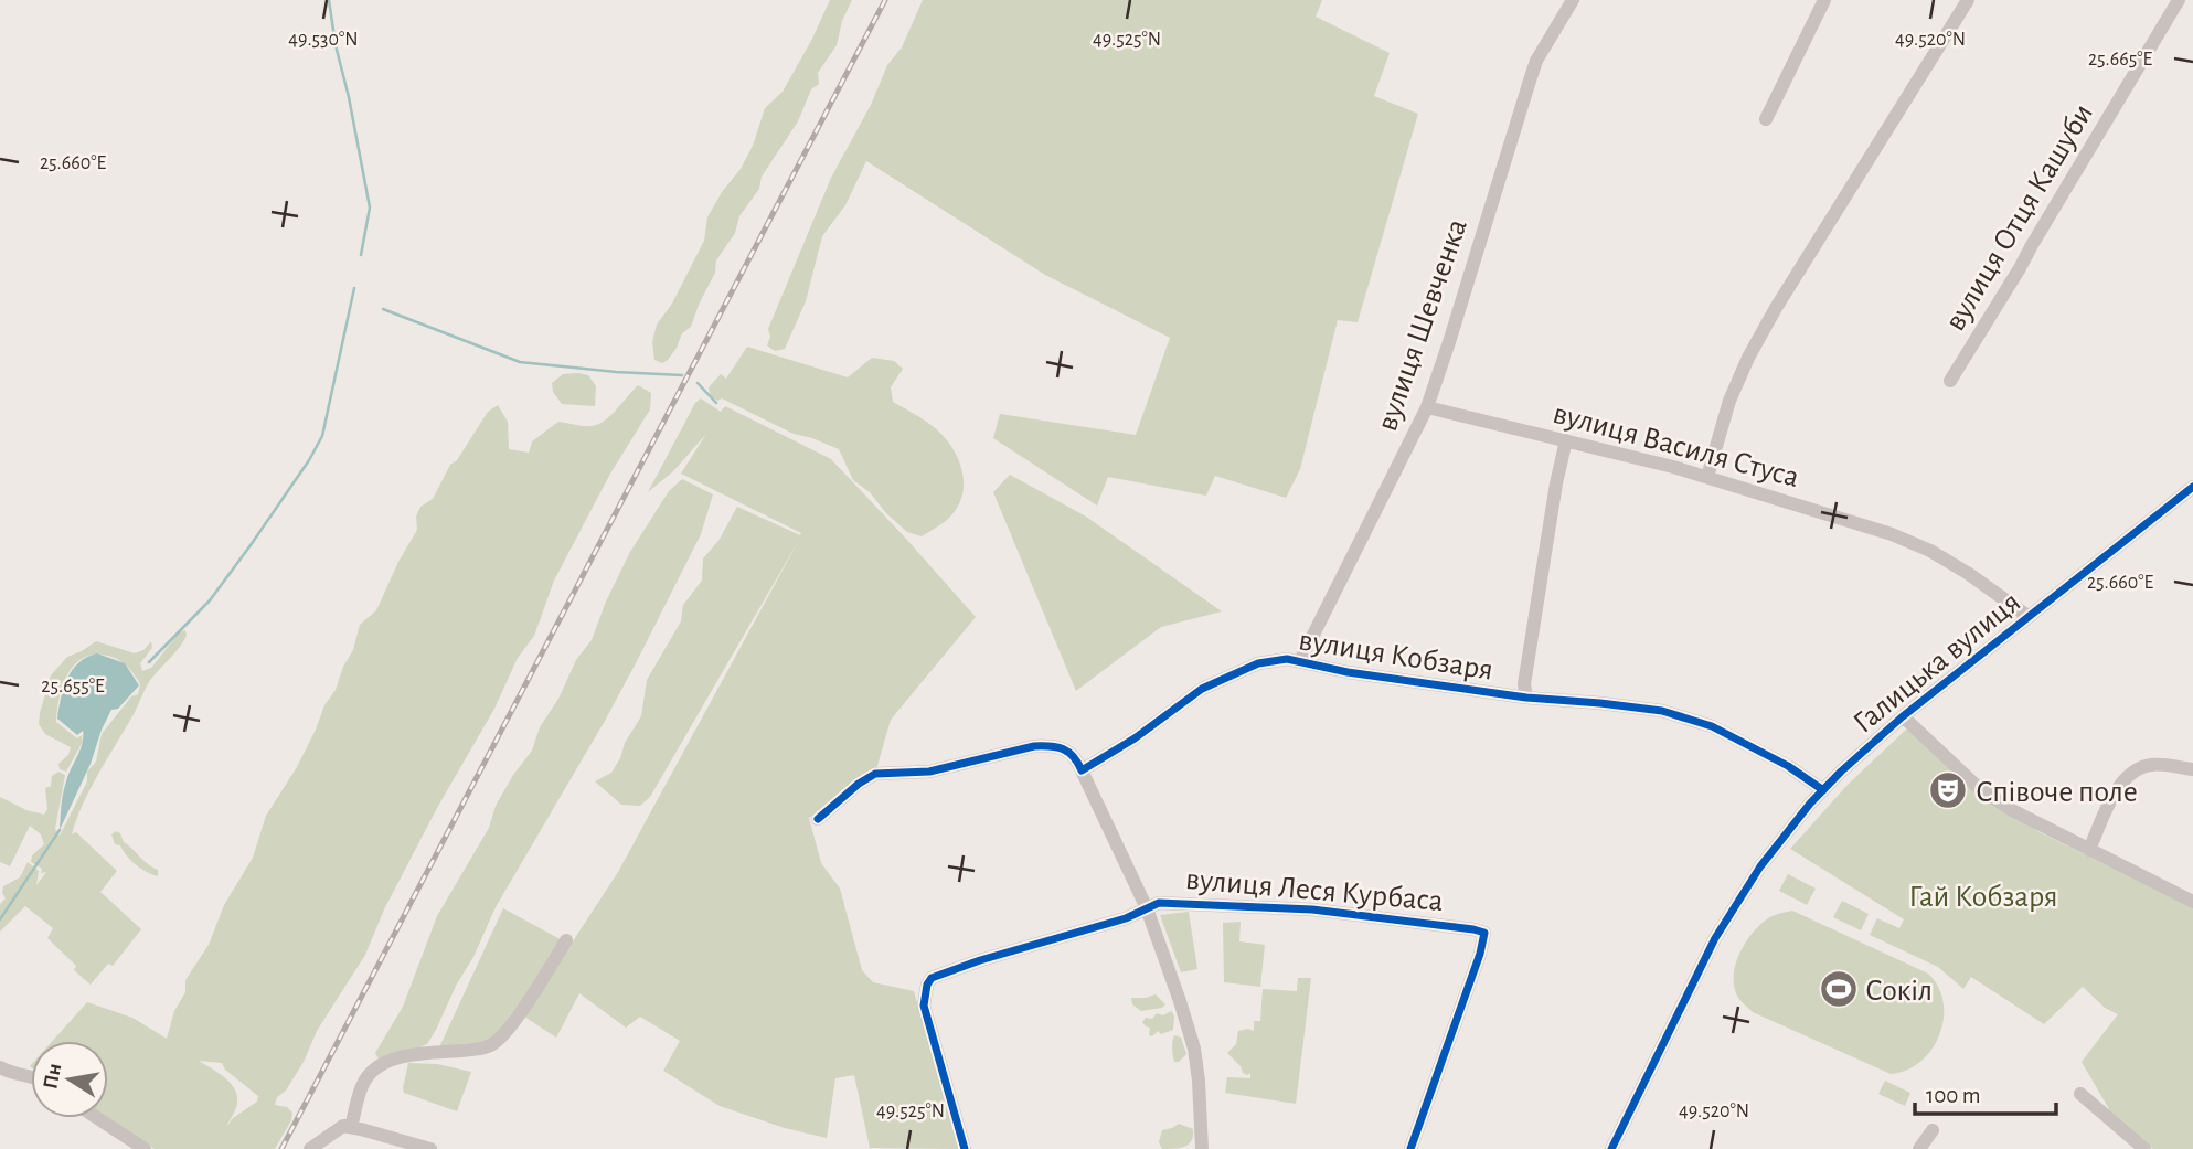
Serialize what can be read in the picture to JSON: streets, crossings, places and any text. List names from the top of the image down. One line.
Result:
{"streets":{"street":["вулиця Отця Кашуби","вулиця Шевченка","вулиця Василя Стуса","вулиця Кобзаря","Галицька вулиця","вулиця Леся Курбаса"]},"crossings":[["вулиця Шевченка","вулиця Василя Стуса"],["вулиця Шевченка","вулиця Кобзаря"],["вулиця Василя Стуса","Галицька вулиця"],["вулиця Кобзаря","Галицька вулиця"]],"parks":["Гай Кобзаря"],"places":{"theatre":["Співоче поле"],"sports":["Сокіл"]},"scale_bar":"100 m","north":"left","coordinates":["49.530°N","49.525°N","49.520°N","25.665°E","25.660°E","25.655°E"]}
